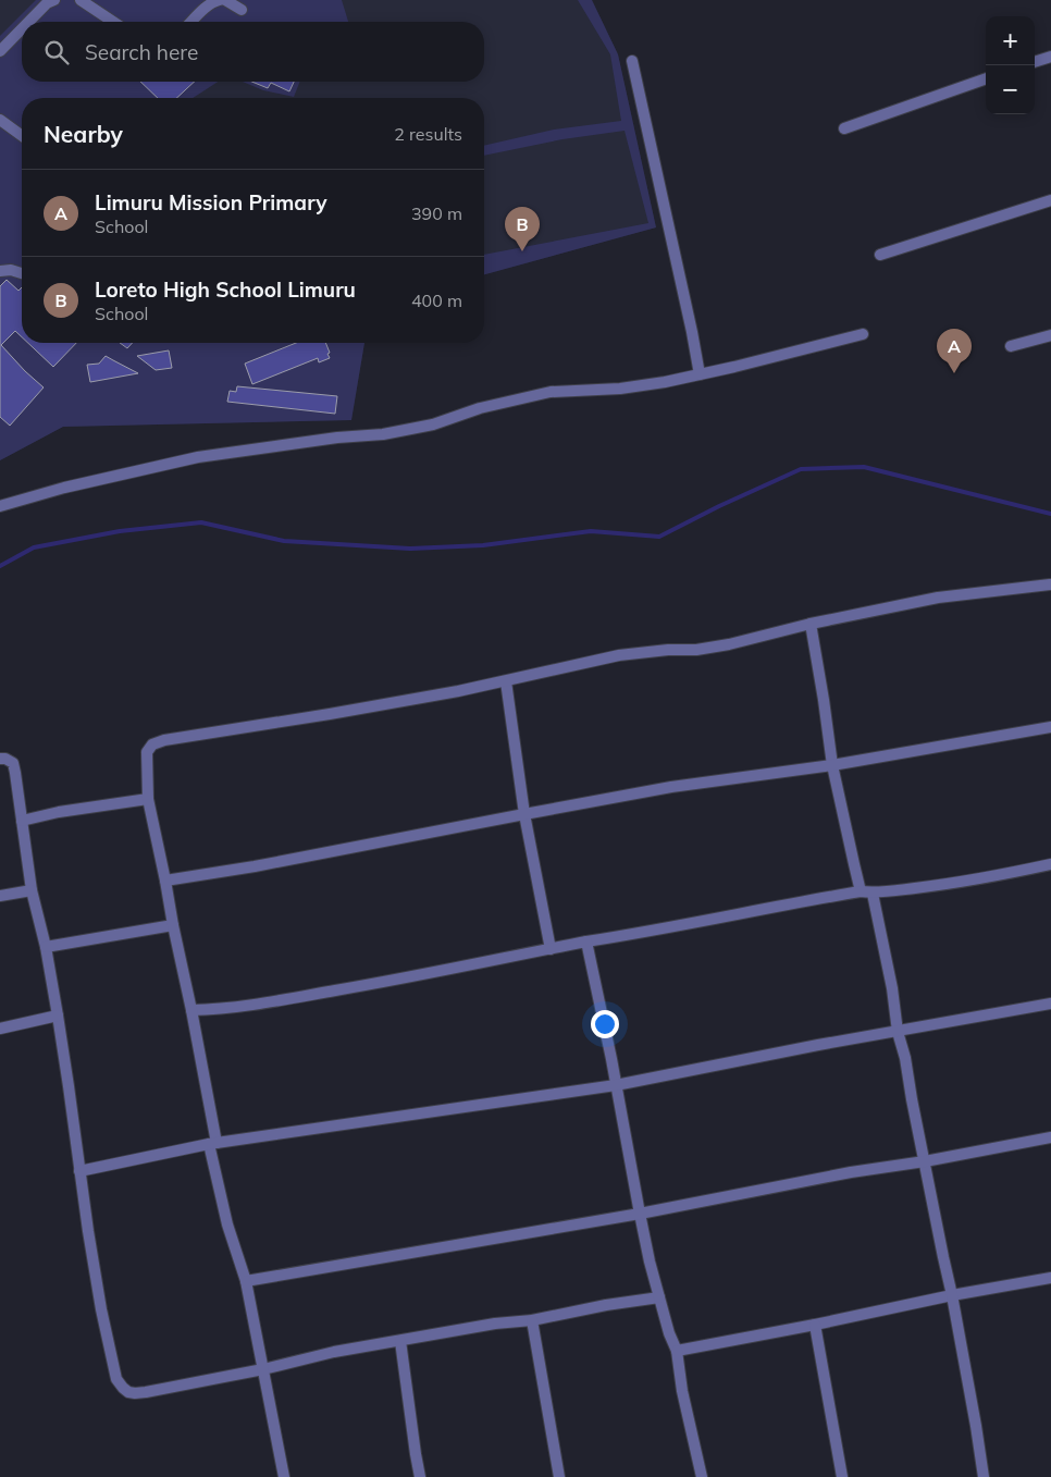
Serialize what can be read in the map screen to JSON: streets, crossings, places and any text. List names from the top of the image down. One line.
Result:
{"page":{"map_buttons":["+","−"],"search":"Search here","heading":["Nearby","2 results"],"list":[{"mark":"A","name":"Limuru Mission Primary","note":"School","value":"390 m"},{"mark":"B","name":"Loreto High School Limuru","note":"School","value":"400 m"}],"pins":["B","A"]}}
